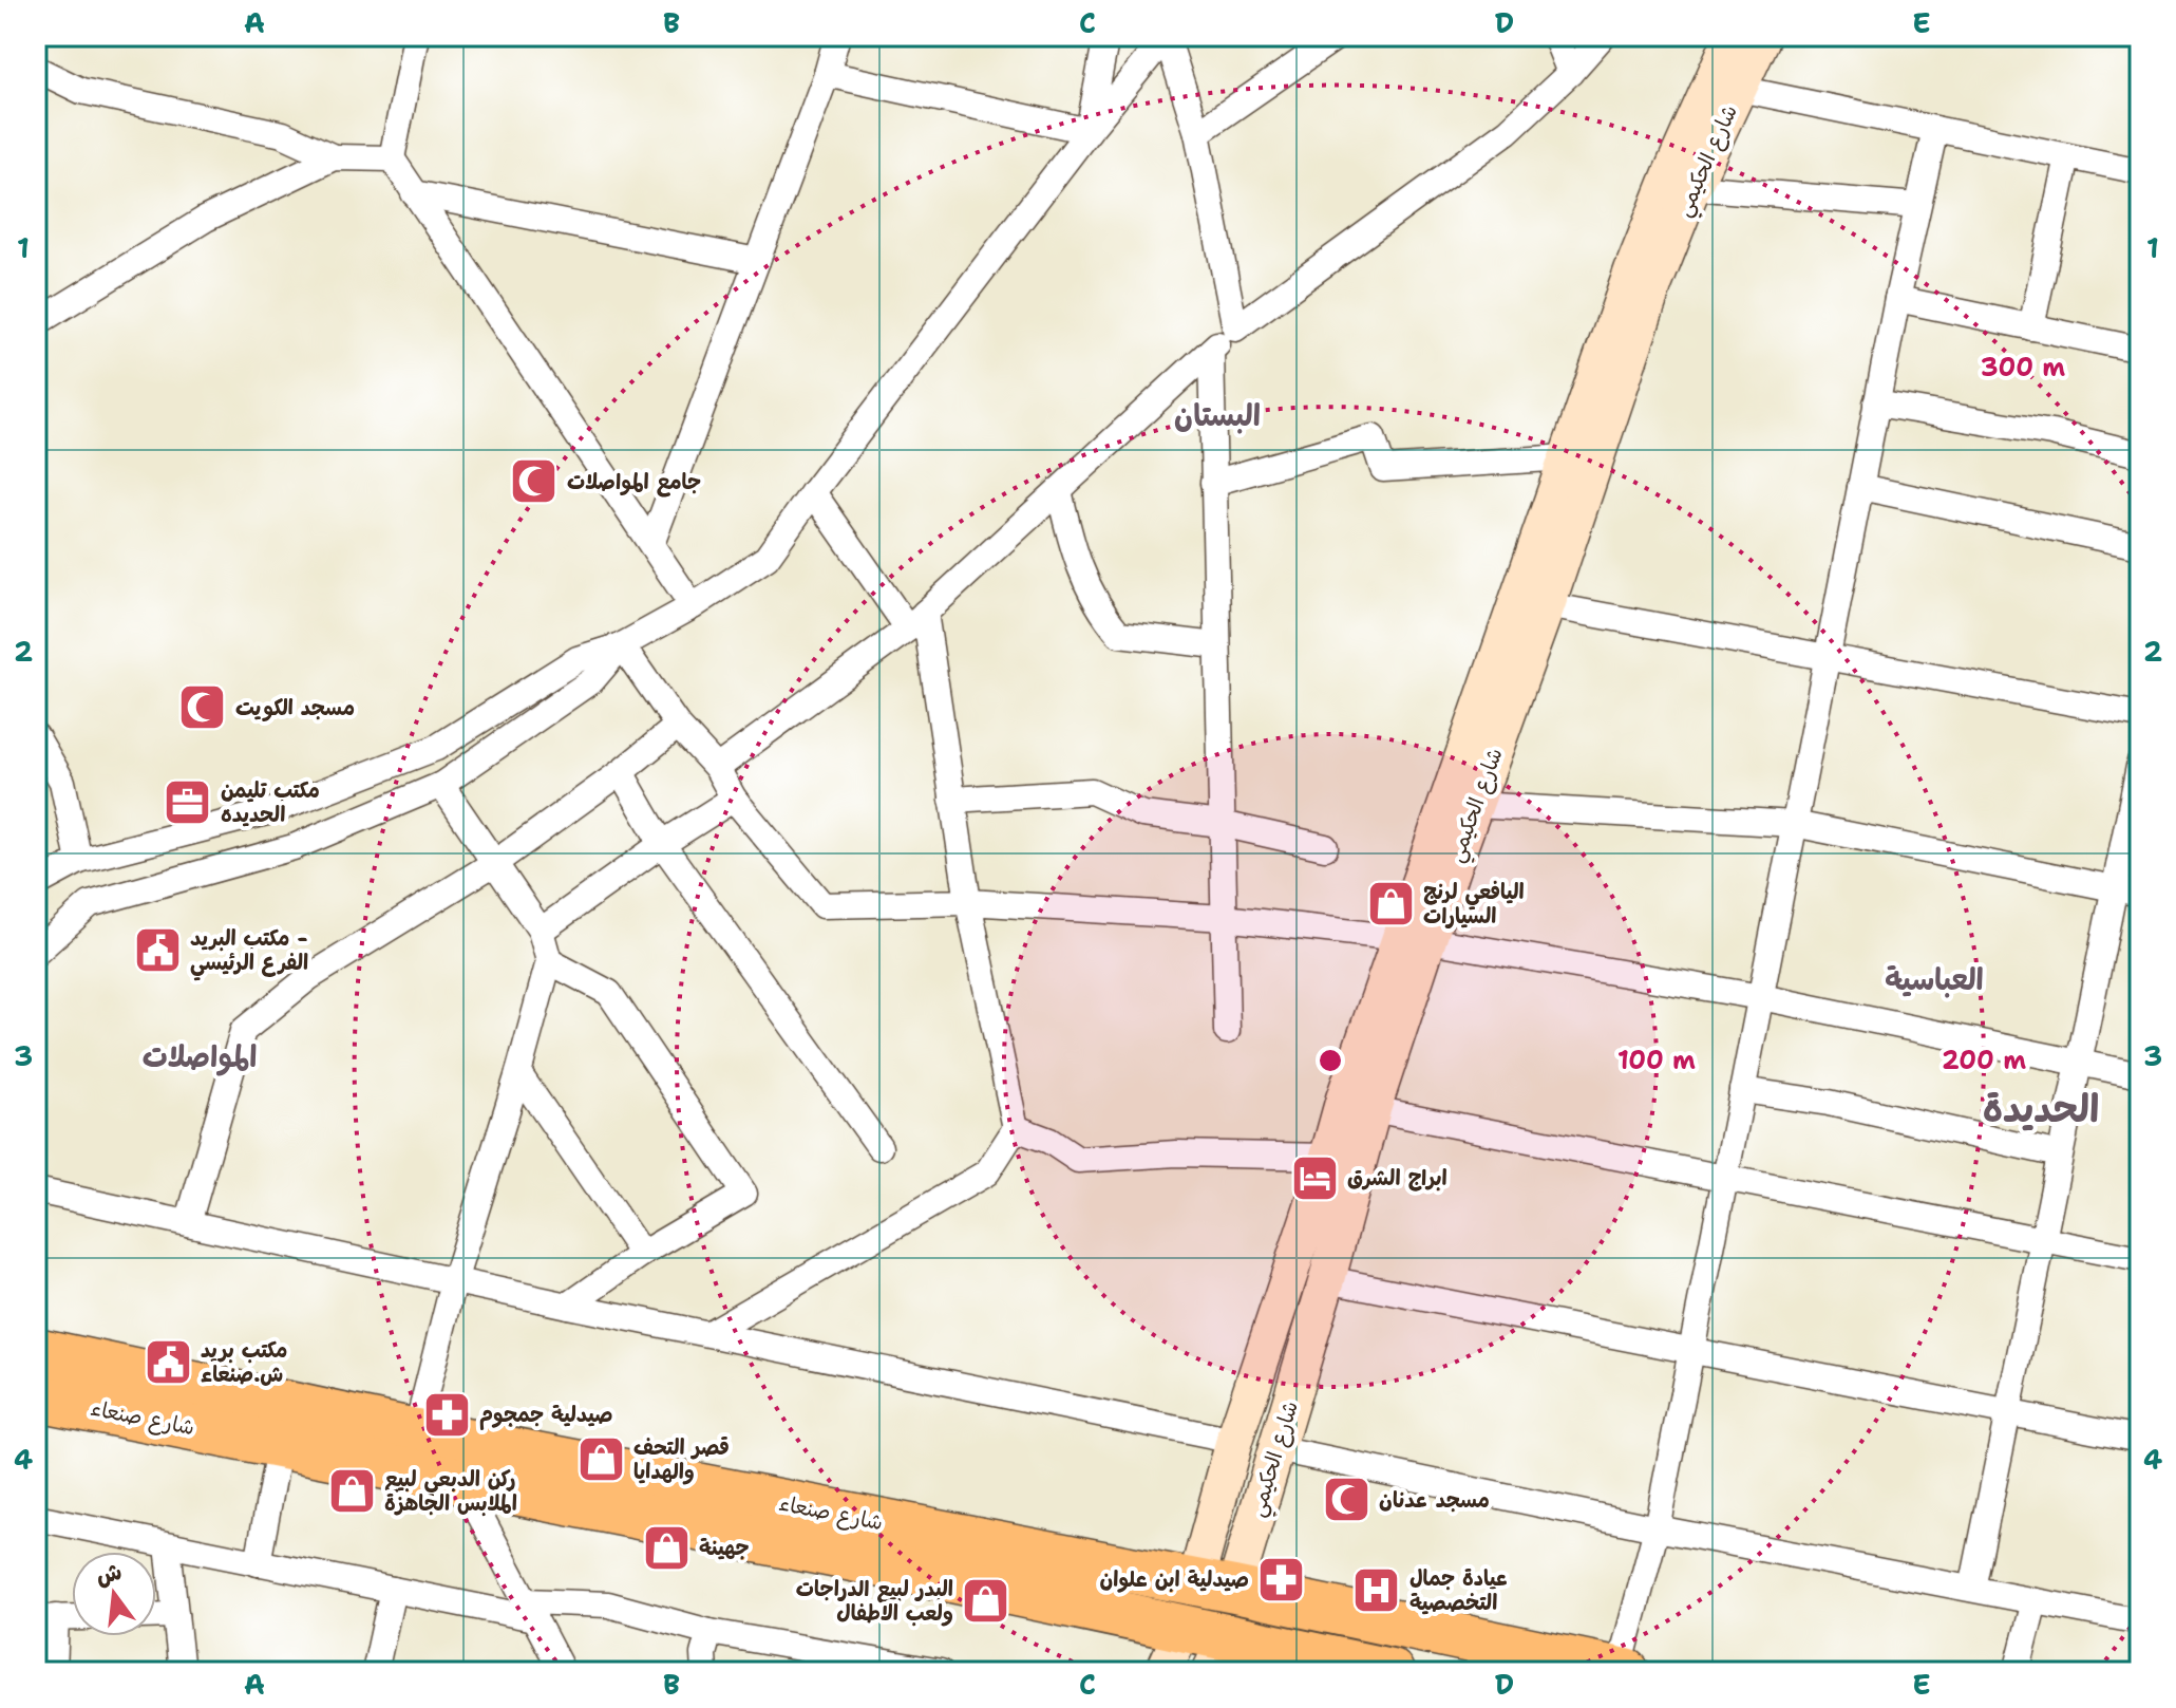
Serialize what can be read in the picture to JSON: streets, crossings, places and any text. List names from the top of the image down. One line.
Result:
{"streets":{"highway":["شارع صنعاء"],"street":["شارع الحكيمي"]},"crossings":[["شارع الحكيمي","شارع صنعاء"]],"districts":["البستان","العباسية","المواصلات","الحديدة"],"places":{"mosque":["جامع المواصلات","مسجد الكويت","مسجد عدنان"],"office":["مكتب تليمن الحديده"],"shop":["اليافعي لرنج السيارات","قصر التحف والهدايا","ركن الدبعي لبيع الملابس الجاهزة","جهينة","البدر لبيع الدراجات ولعب الاطفال"],"public building":["مكتب البريد - الفرع الرئيسي","مكتب بريد ش.صنعاء"],"hotel":["ابراج الشرق"],"pharmacy":["صيدلية جمجوم","صيدلية ابن علوان"],"hospital":["عيادة جمال التخصصية"]},"north":"top","grid":{"columns":["A","B","C","D","E"],"rows":["1","2","3","4"]},"rings":["300 m","100 m","200 m"]}
